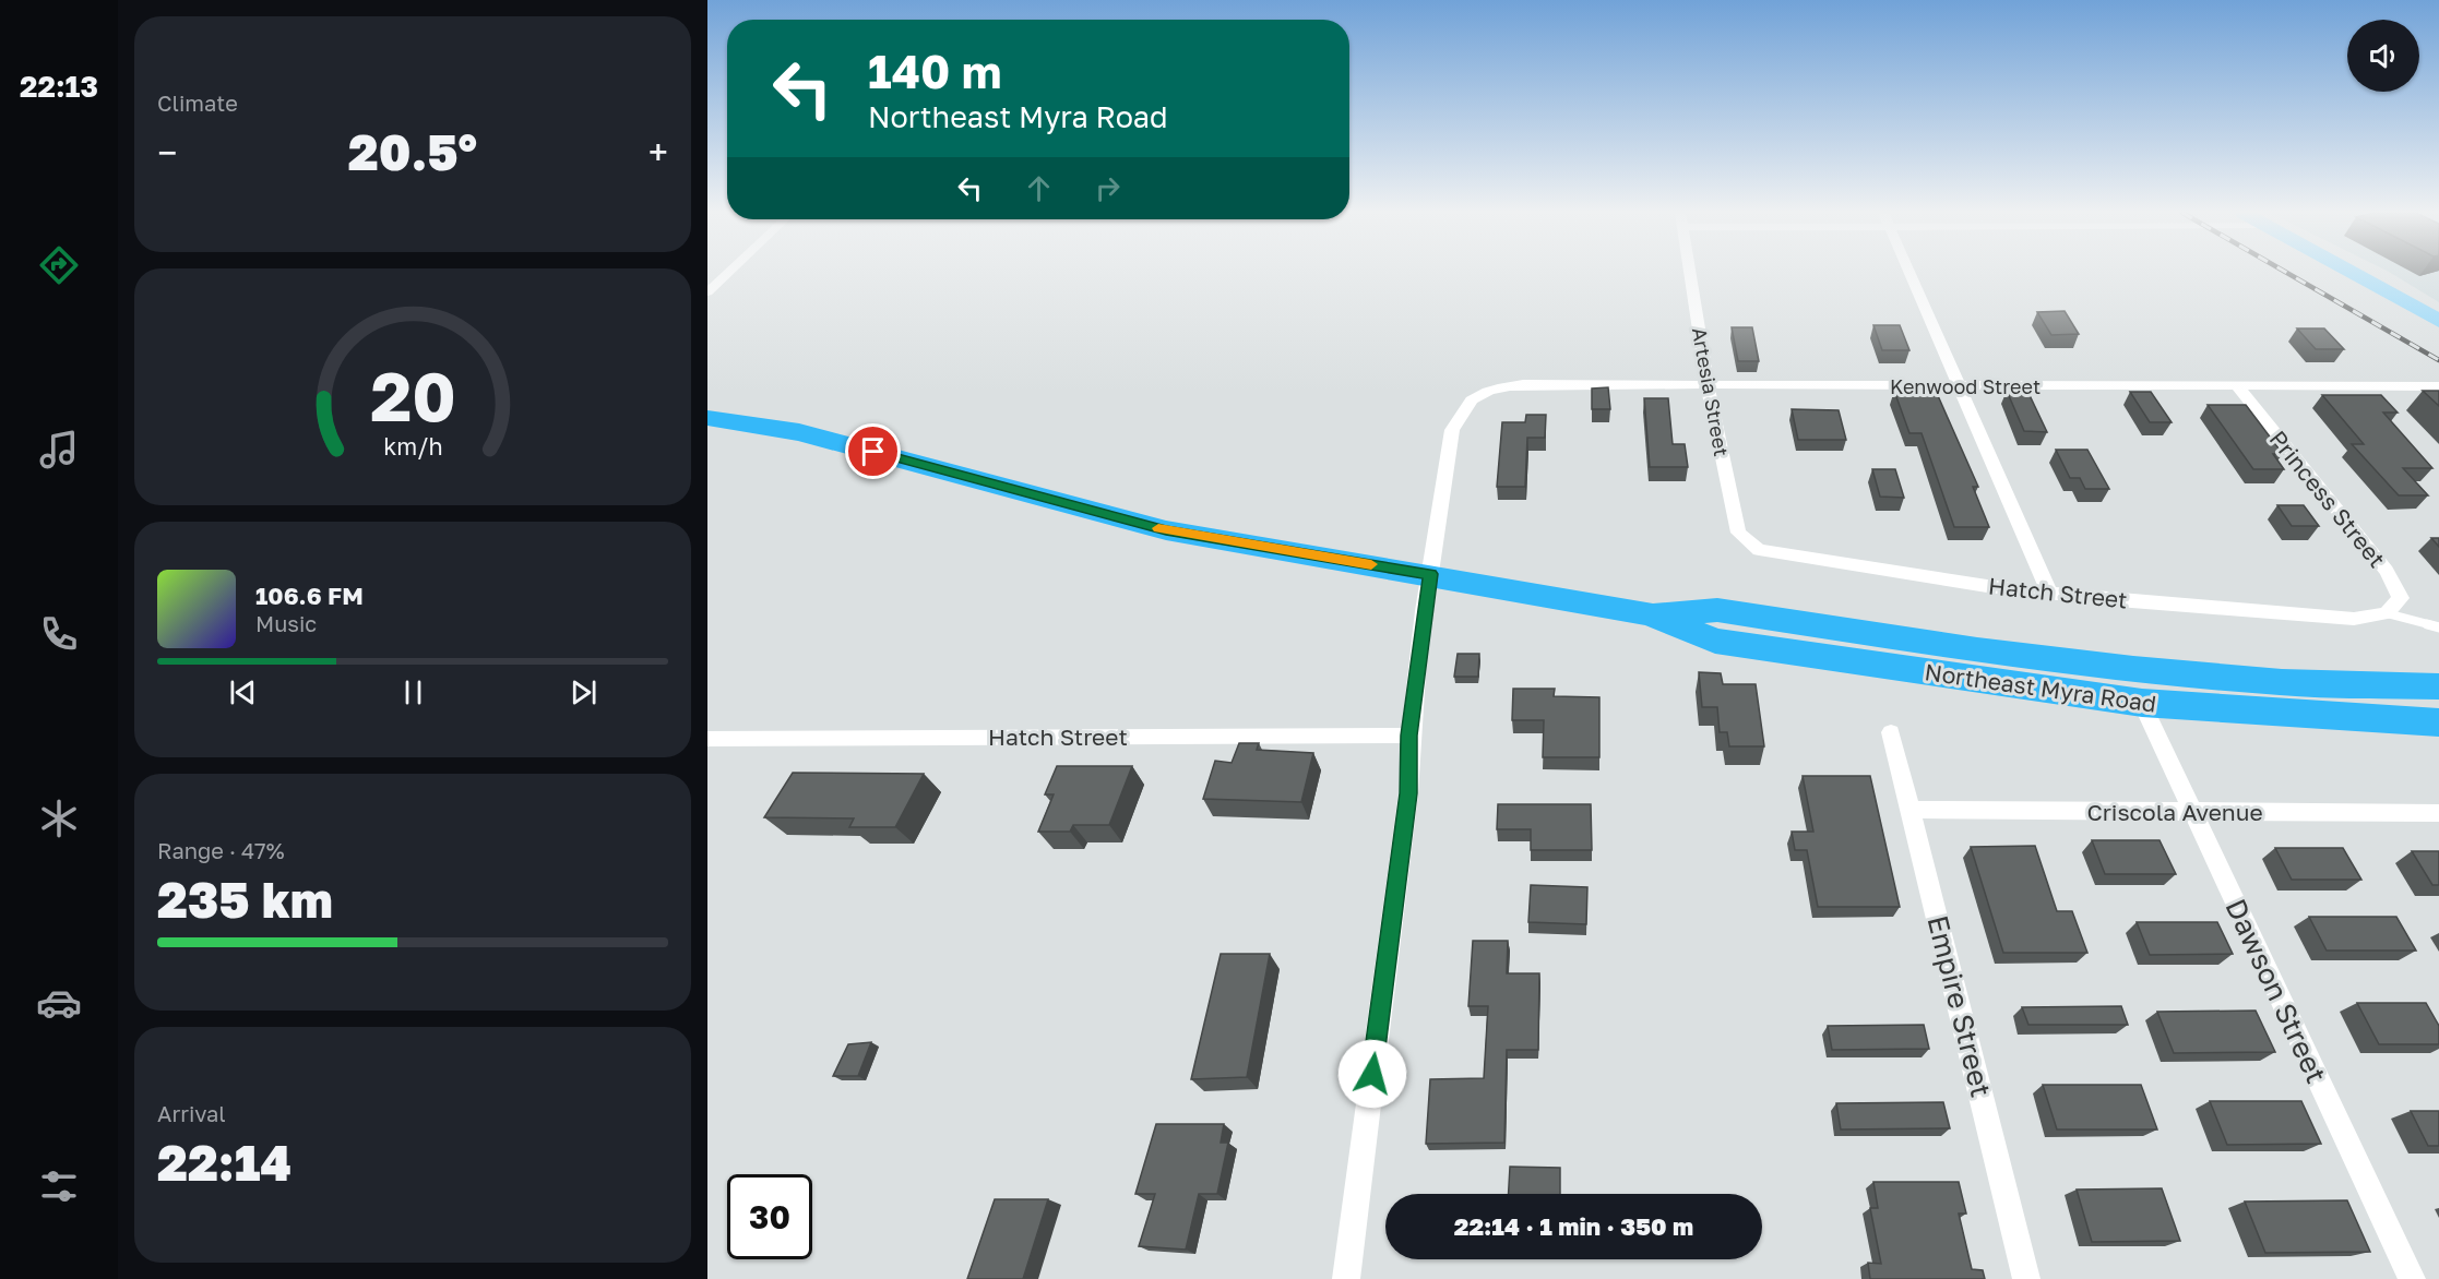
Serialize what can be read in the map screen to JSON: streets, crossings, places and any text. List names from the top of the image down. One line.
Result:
{"streets":{"highway":["Northeast Myra Road"],"street":["Kenwood Street","Artesia Street","Princess Street","Hatch Street","Criscola Avenue","Dawson Street","Empire Street"]},"crossings":[["Kenwood Street","Artesia Street"],["Kenwood Street","Princess Street"],["Kenwood Street","Northeast Myra Road"],["Artesia Street","Hatch Street"],["Princess Street","Hatch Street"],["Northeast Myra Road","Dawson Street"],["Criscola Avenue","Dawson Street"],["Criscola Avenue","Empire Street"]],"page":{"tabs":"22:13","tile":["Climate",["Range · 47%","235 km"],["Arrival","22:14"]],"turn":["140 m","Northeast Myra Road"],"heat":["−","20.5°","+"],"song":["106.6 FM","Music"],"limit":"30","trip":"22:14 · 1 min · 350 m","gauge":["20","km/h"]}}
